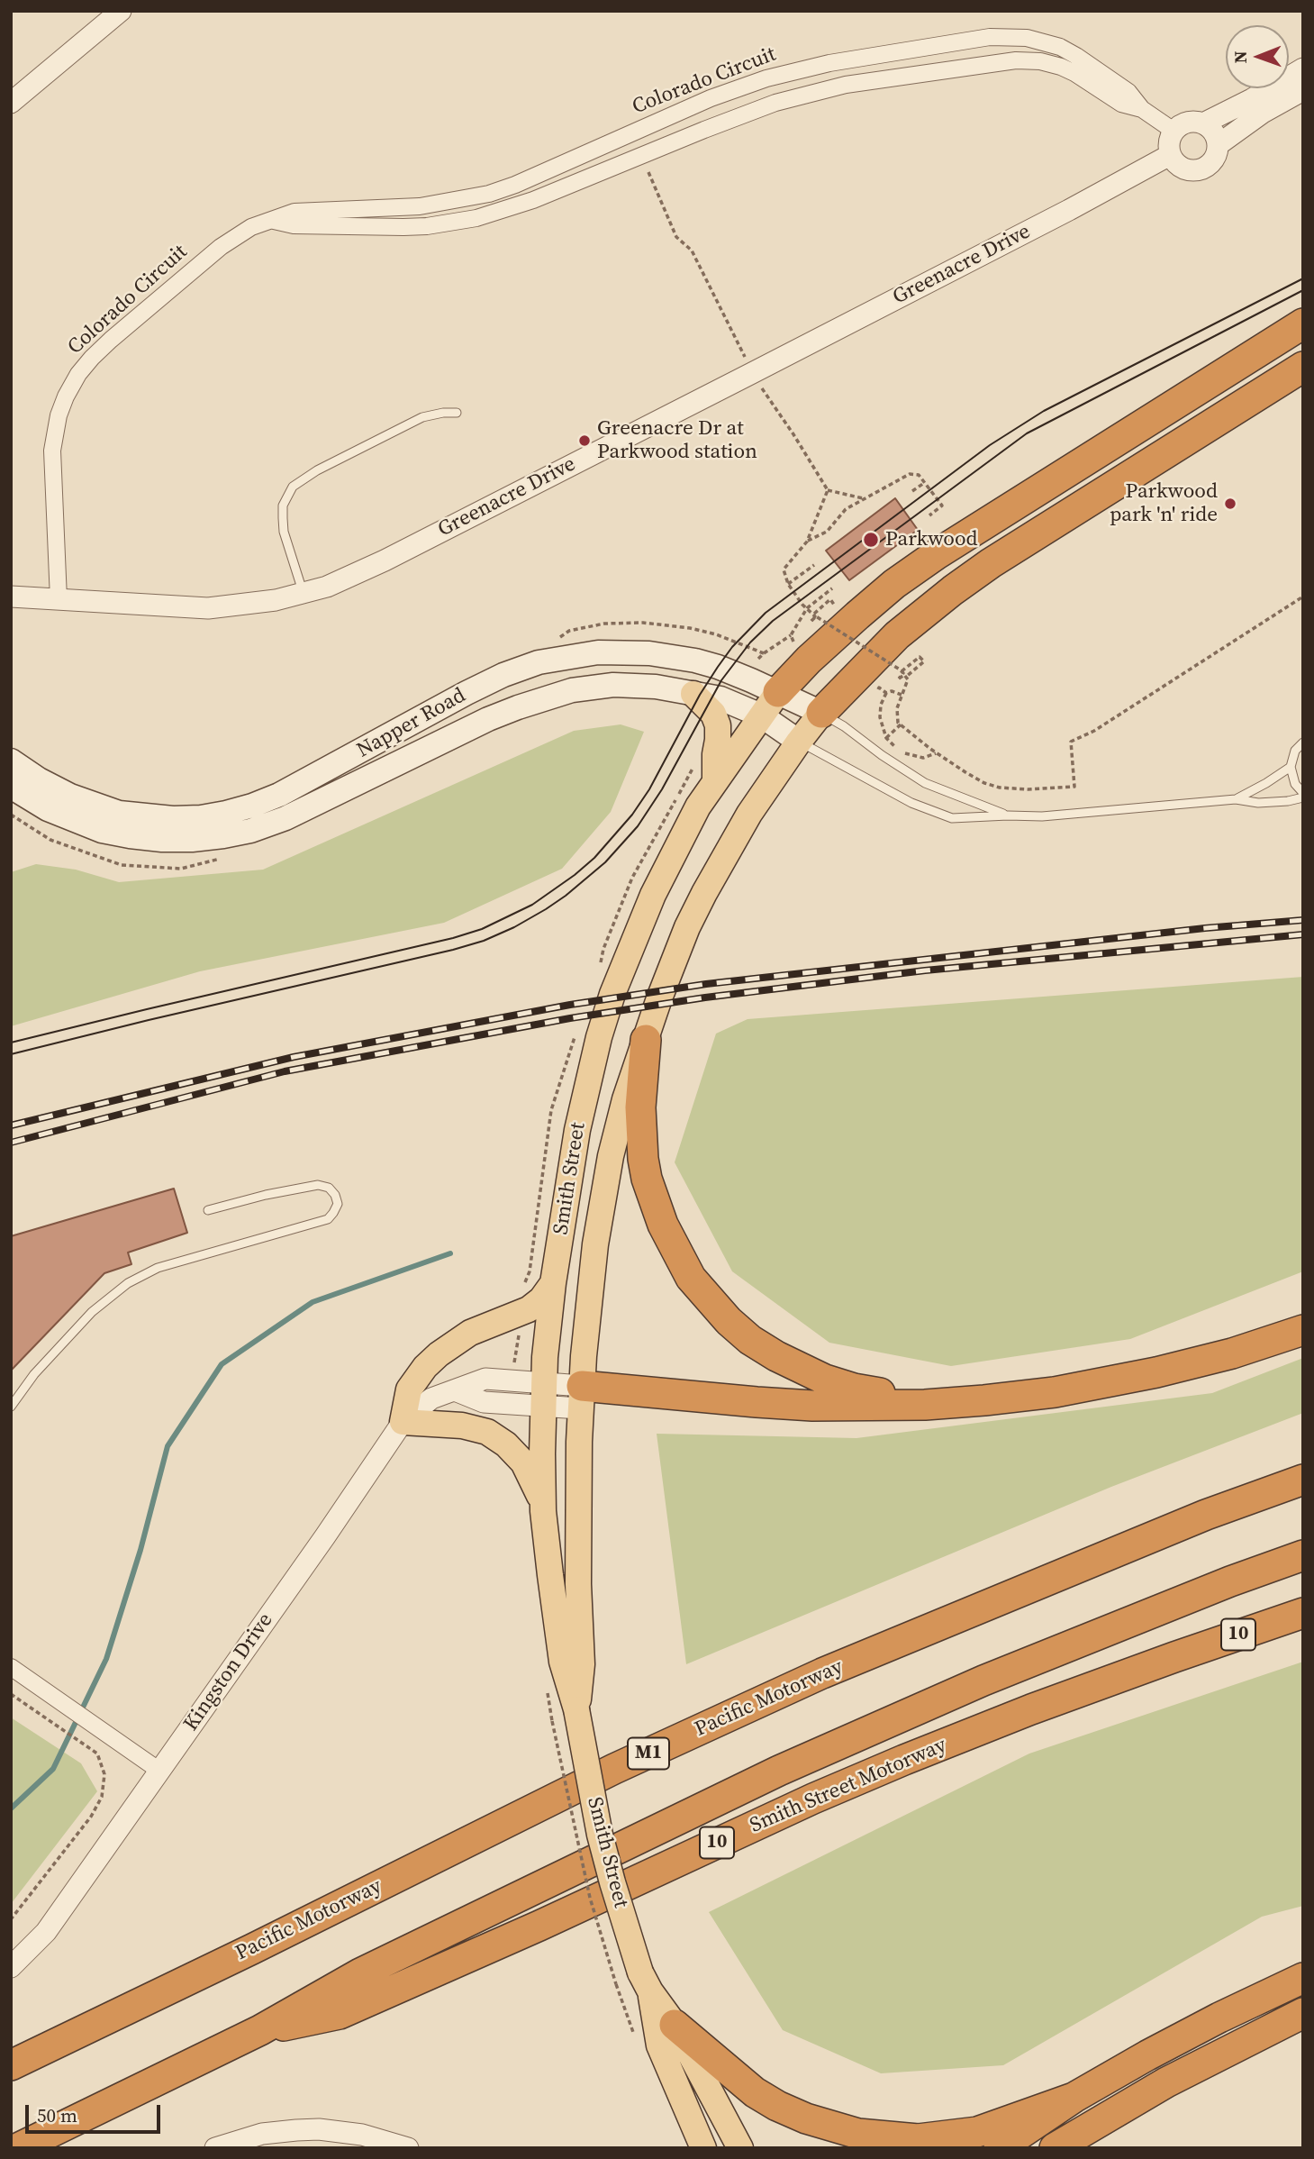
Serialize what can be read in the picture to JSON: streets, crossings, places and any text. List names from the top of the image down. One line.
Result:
{"streets":{"highway":["10","Pacific Motorway","M1","Smith Street Motorway"],"main road":["Napper Road","Smith Street"],"street":["Colorado Circuit","Greenacre Drive","Kingston Drive"]},"crossings":[["Colorado Circuit","Greenacre Drive"],["Napper Road","Smith Street"],["Smith Street","Kingston Drive"]],"places":["Greenacre Dr at Parkwood station","Parkwood park 'n' ride","Parkwood"],"scale_bar":"50 m","north":"left"}
